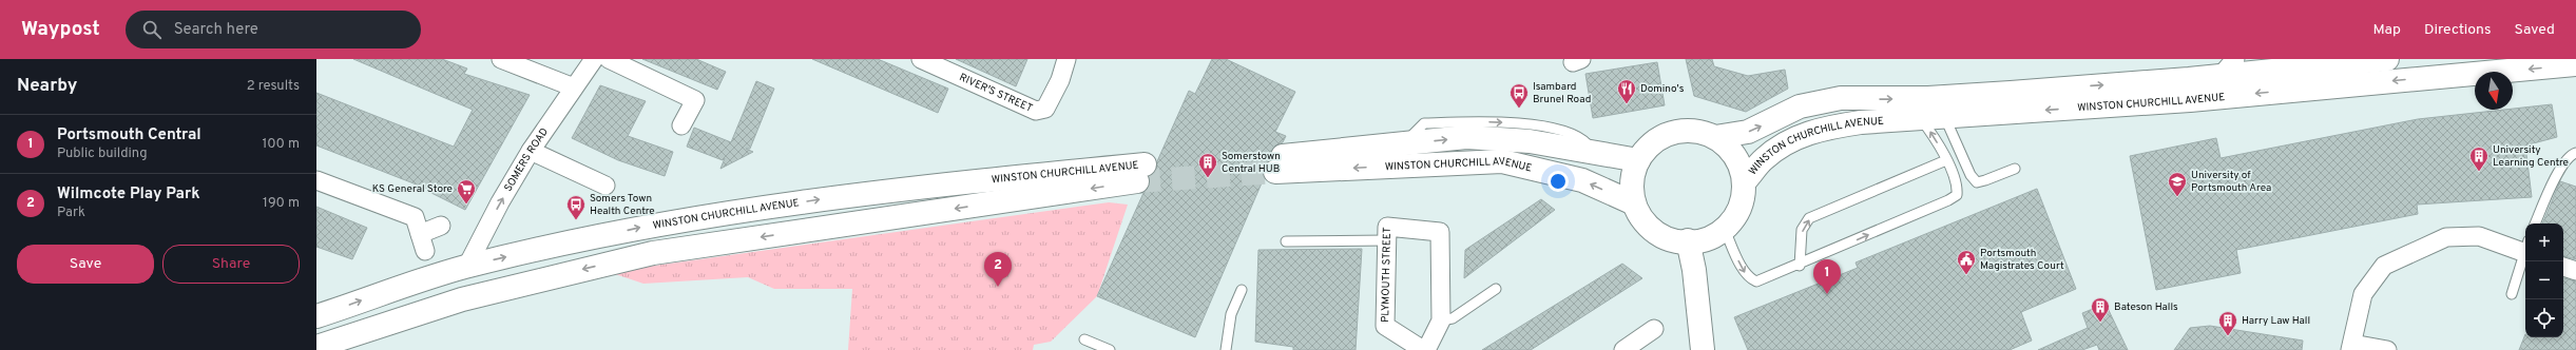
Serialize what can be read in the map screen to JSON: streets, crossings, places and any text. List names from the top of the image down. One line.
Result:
{"streets":{"main road":["WINSTON CHURCHILL AVENUE"],"street":["RIVER'S STREET","SOMERS ROAD","PLYMOUTH STREET"]},"crossings":[["WINSTON CHURCHILL AVENUE","SOMERS ROAD"]],"one_way":["SOMERS ROAD"],"places":{"restaurant":["Domino's"],"bus stop":["Isambard Brunel Road","Somers Town Health Centre"],"building":["University Learning Centre","Somerstown Central HUB","Bateson Halls","Harry Law Hall"],"school or university":["University of Portsmouth Area"],"supermarket":["KS General Store"],"public building":["Portsmouth Magistrates Court"]},"north":"bottom","page":{"header":"Waypost","search":"Search here","nav":["Map","Directions","Saved"],"heading":["Nearby","2 results"],"list":[{"mark":"1","name":"Portsmouth Central","note":"Public building","value":"100 m"},{"mark":"2","name":"Wilmcote Play Park","note":"Park","value":"190 m"}],"map_buttons":["+","−"],"buttons":["Save","Share"],"pins":["2","1"]}}
